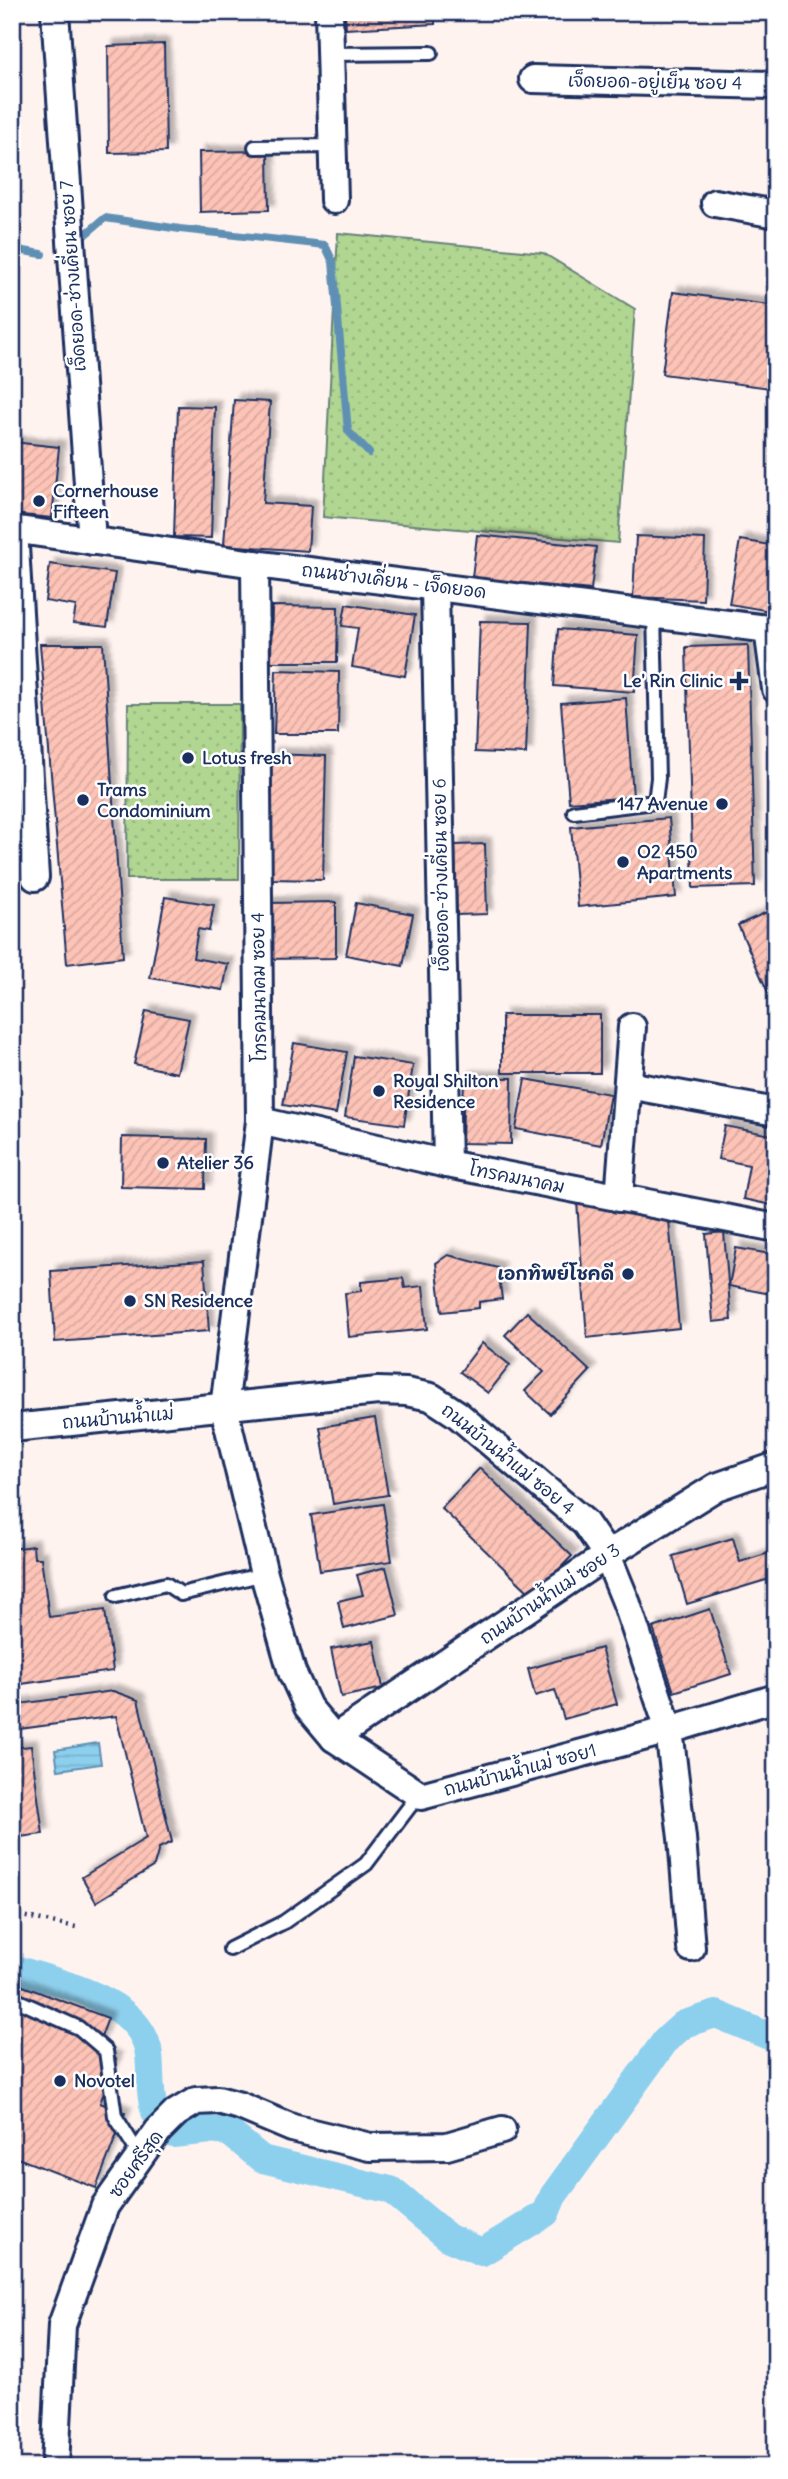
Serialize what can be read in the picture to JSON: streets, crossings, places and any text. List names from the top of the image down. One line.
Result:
{"streets":{"street":["เจ็ดยอด-อยู่เย็น ซอย 4","เจ็ดยอด-ช่างเคี่ยน ซอย 7","ถนนช่างเคี่ยน - เจ็ดยอด","เจ็ดยอด-ช่างเคี่ยน ซอย 6","โทรคมนาคม ซอย 4","โทรคมนาคม","ถนนบ้านน้ำแม่","ถนนบ้านน้ำแม่ ซอย 4","ถนนบ้านน้ำแม่ ซอย 3","ถนนบ้านน้ำแม่ ซอย1","ซอยศรีสุด"]},"crossings":[["เจ็ดยอด-ช่างเคี่ยน ซอย 7","ถนนช่างเคี่ยน - เจ็ดยอด"],["ถนนช่างเคี่ยน - เจ็ดยอด","เจ็ดยอด-ช่างเคี่ยน ซอย 6"],["ถนนช่างเคี่ยน - เจ็ดยอด","โทรคมนาคม ซอย 4"],["เจ็ดยอด-ช่างเคี่ยน ซอย 6","โทรคมนาคม"],["โทรคมนาคม ซอย 4","โทรคมนาคม"],["โทรคมนาคม ซอย 4","ถนนบ้านน้ำแม่"],["โทรคมนาคม ซอย 4","ถนนบ้านน้ำแม่ ซอย 4"],["โทรคมนาคม ซอย 4","ถนนบ้านน้ำแม่ ซอย1"],["ถนนบ้านน้ำแม่","ถนนบ้านน้ำแม่ ซอย 4"],["ถนนบ้านน้ำแม่","ถนนบ้านน้ำแม่ ซอย1"],["ถนนบ้านน้ำแม่ ซอย 4","ถนนบ้านน้ำแม่ ซอย 3"],["ถนนบ้านน้ำแม่ ซอย 4","ถนนบ้านน้ำแม่ ซอย1"],["ถนนบ้านน้ำแม่ ซอย 3","ถนนบ้านน้ำแม่ ซอย1"]],"places":{"other":["Cornerhouse Fifteen","Lotus fresh","Trams Condominium","147 Avenue","O2 450 Apartments","Royal Shilton Residence","Atelier 36","เอกทิพย์โชคดี","SN Residence","Novotel"],"health":["Le' Rin Clinic"]}}
